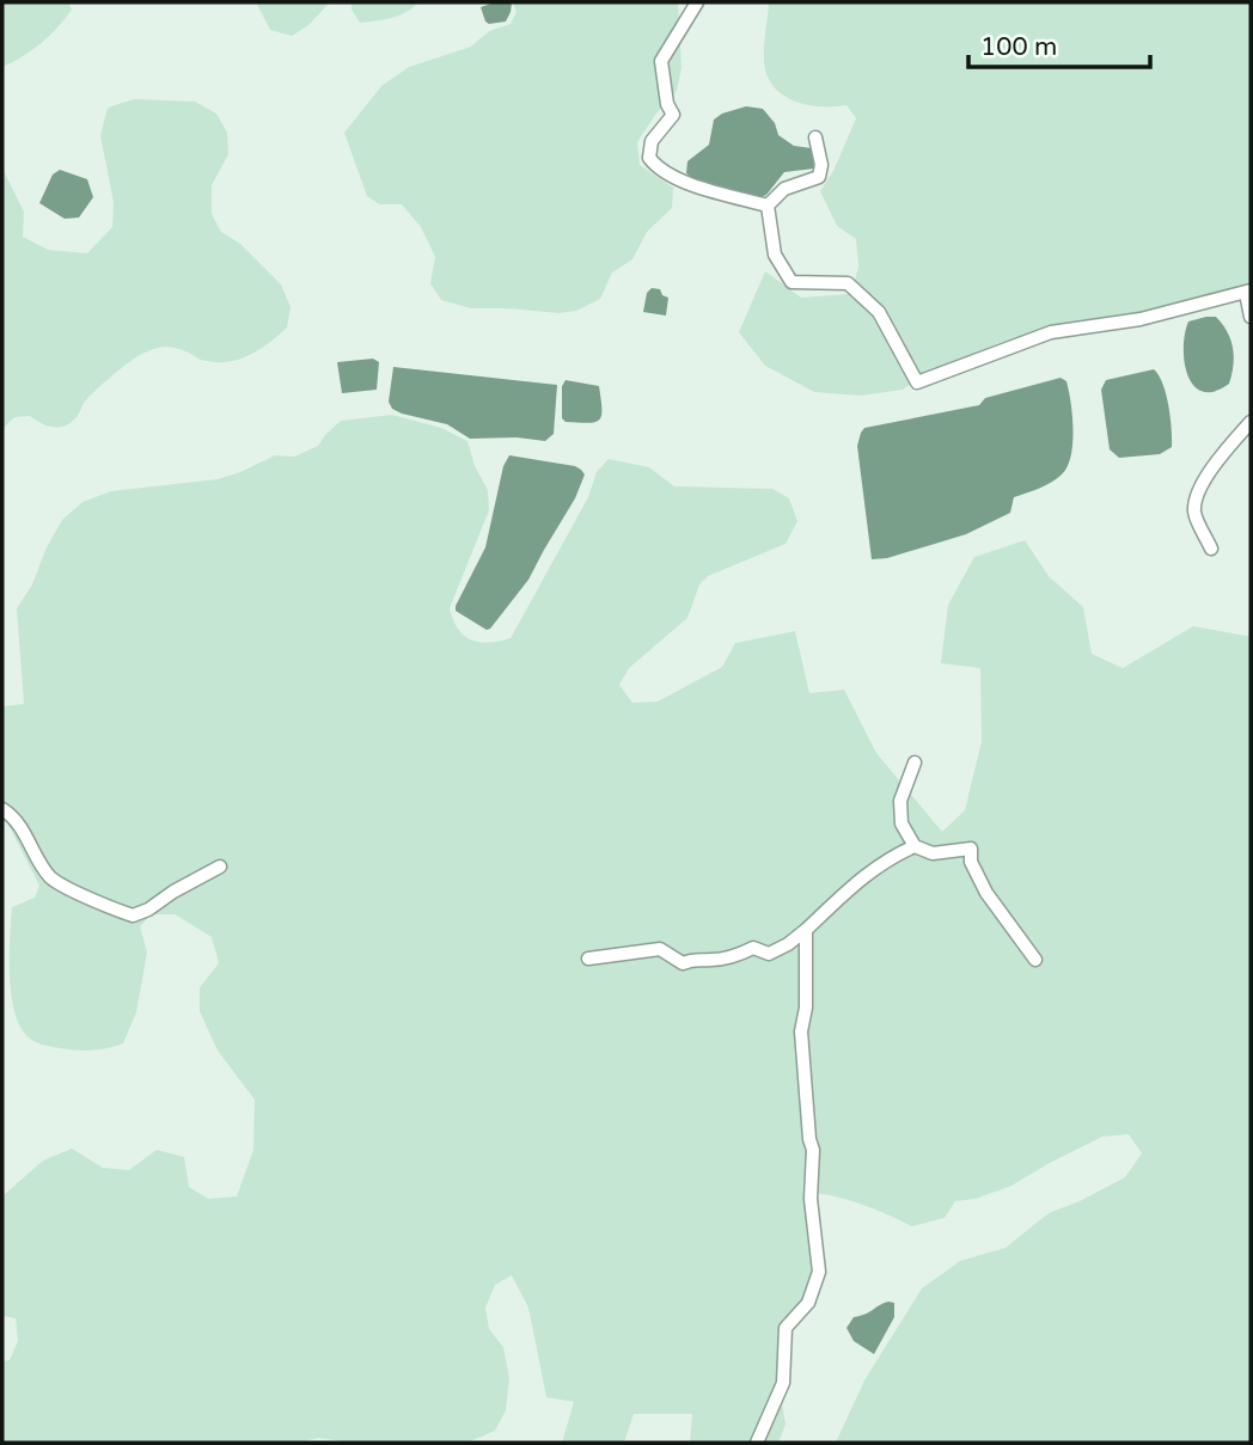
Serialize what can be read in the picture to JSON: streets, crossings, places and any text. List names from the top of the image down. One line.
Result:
{"scale_bar":"100 m"}
